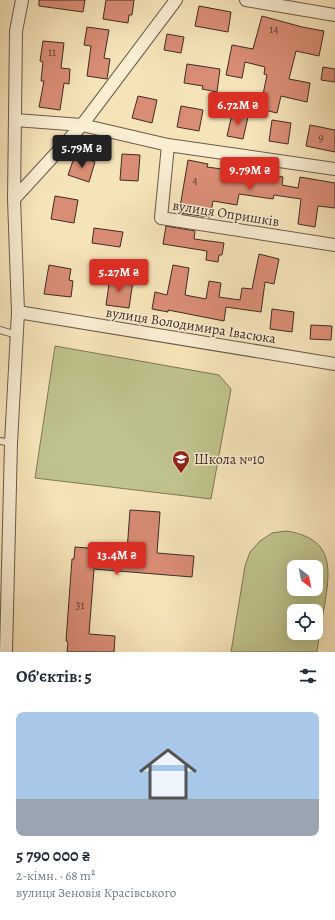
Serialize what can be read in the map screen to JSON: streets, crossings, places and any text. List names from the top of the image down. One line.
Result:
{"streets":{"street":["вулиця Опришків","вулиця Володимира Івасюка"]},"places":{"school or university":["Школа №10"]},"house_numbers":["14","11","9","4","31"],"north":"bottom right","page":{"price":["6.72M ₴","5.79M ₴","9.79M ₴","5.27M ₴","13.4M ₴"],"heading":"Об’єктів: 5","list":[{"name":"5 790 000 ₴","note":"2-кімн. · 68 m² · вулиця Зеновія Красівського"}]}}
